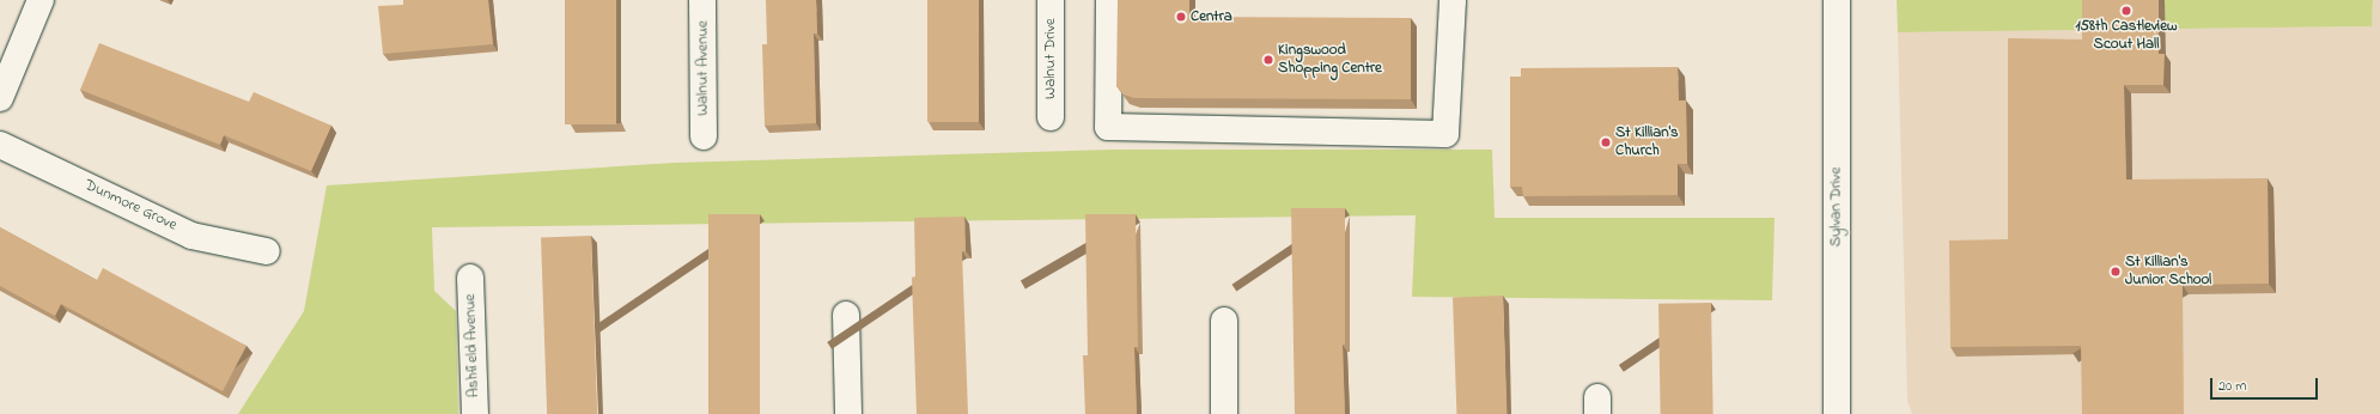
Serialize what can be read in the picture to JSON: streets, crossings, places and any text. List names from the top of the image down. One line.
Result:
{"streets":{"street":["Walnut Drive","Walnut Avenue","Dunmore Grove","Sylvan Drive","Ashfield Avenue"]},"places":["158th Castleview Scout Hall","Centra","Kingswood Shopping Centre","St Killian's Church","St Killian's Junior School"],"scale_bar":"20 m"}
